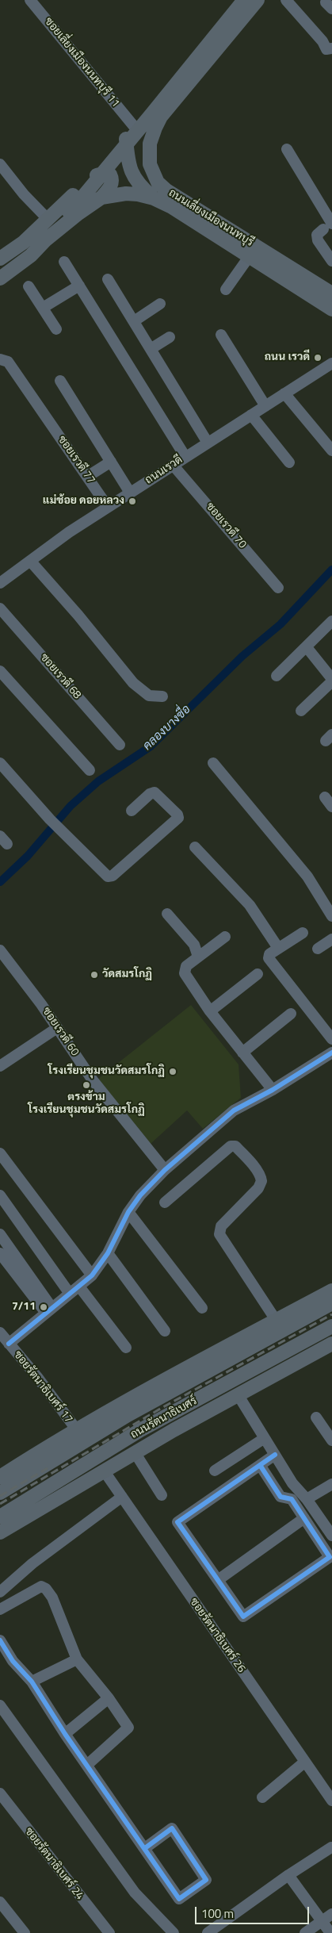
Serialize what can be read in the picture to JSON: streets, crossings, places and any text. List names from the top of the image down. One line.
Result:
{"streets":{"main road":["ถนนเลี่ยงเมืองนนทบุรี","ถนนรัตนาธิเบศร์"],"street":["ซอยเลี่ยงเมืองนนทบุรี 11","ซอยเรวดี 77","ถนนเรวดี","ซอยเรวดี 70","ซอยเรวดี 68","ซอยเรวดี 60","ซอยรัตนาธิเบศร์ 17","ซอยรัตนาธิเบศร์ 26","ซอยรัตนาธิเบศร์ 24"]},"crossings":[["ซอยเลี่ยงเมืองนนทบุรี 11","ถนนเลี่ยงเมืองนนทบุรี"],["ซอยเรวดี 77","ถนนเรวดี"],["ถนนเรวดี","ซอยเรวดี 70"],["ถนนรัตนาธิเบศร์","ซอยรัตนาธิเบศร์ 26"]],"water":["คลองบางซื่อ"],"places":["ถนน เรวดี","แม่ช้อย ดอยหลวง","วัดสมรโกฏิ","โรงเรียนชุมชนวัดสมรโกฏิ","ตรงข้าม โรงเรียนชุมชนวัดสมรโกฏิ","7/11"],"scale_bar":"100 m"}
